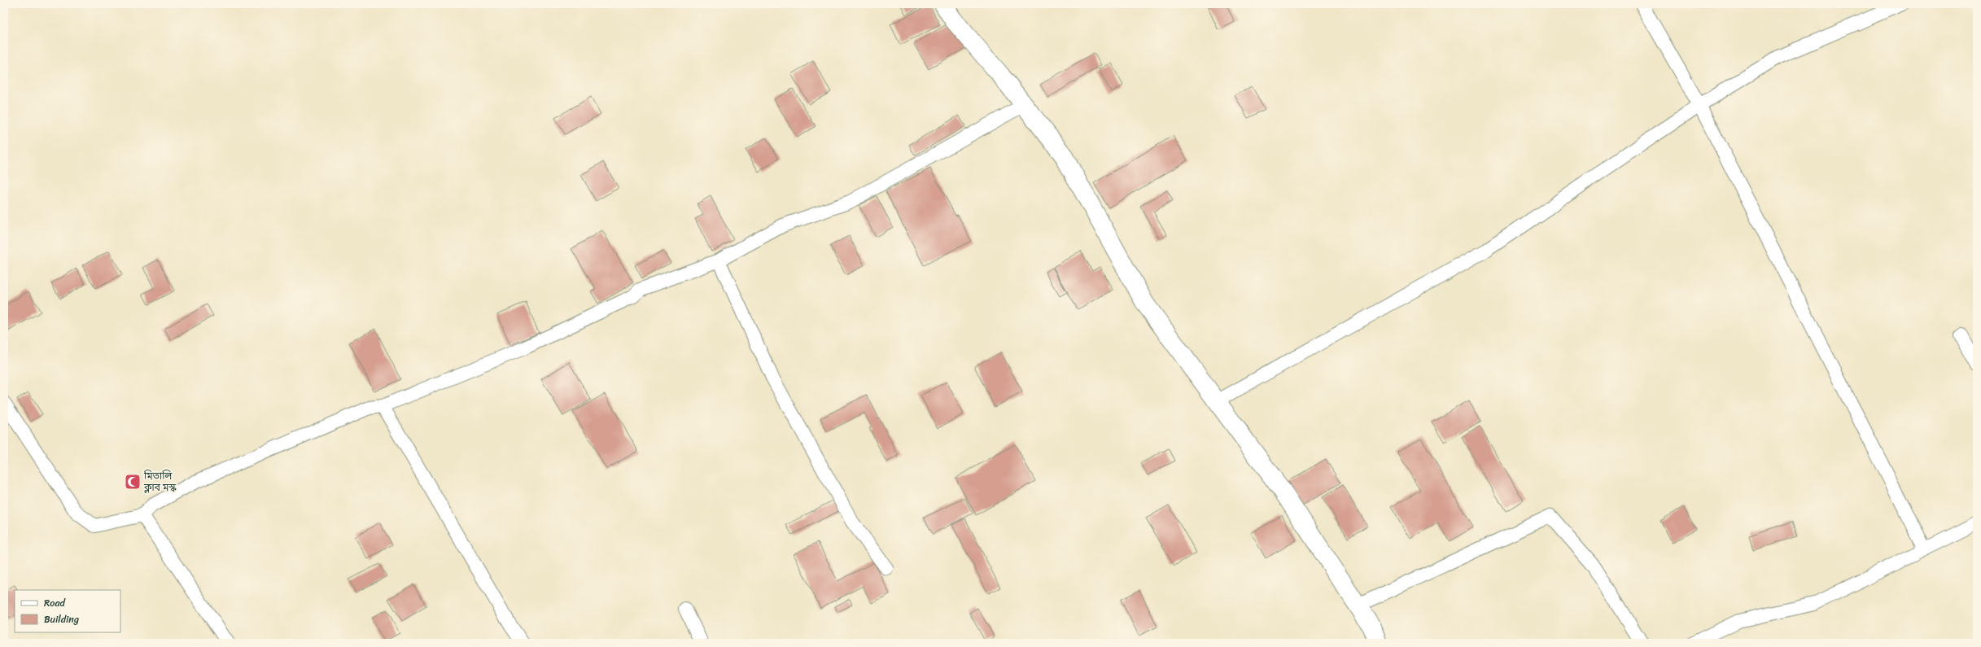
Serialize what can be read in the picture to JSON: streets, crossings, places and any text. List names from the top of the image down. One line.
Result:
{"places":{"mosque":["মিতালি ক্লাব মস্ক"]},"legend":["Road","Building"]}
